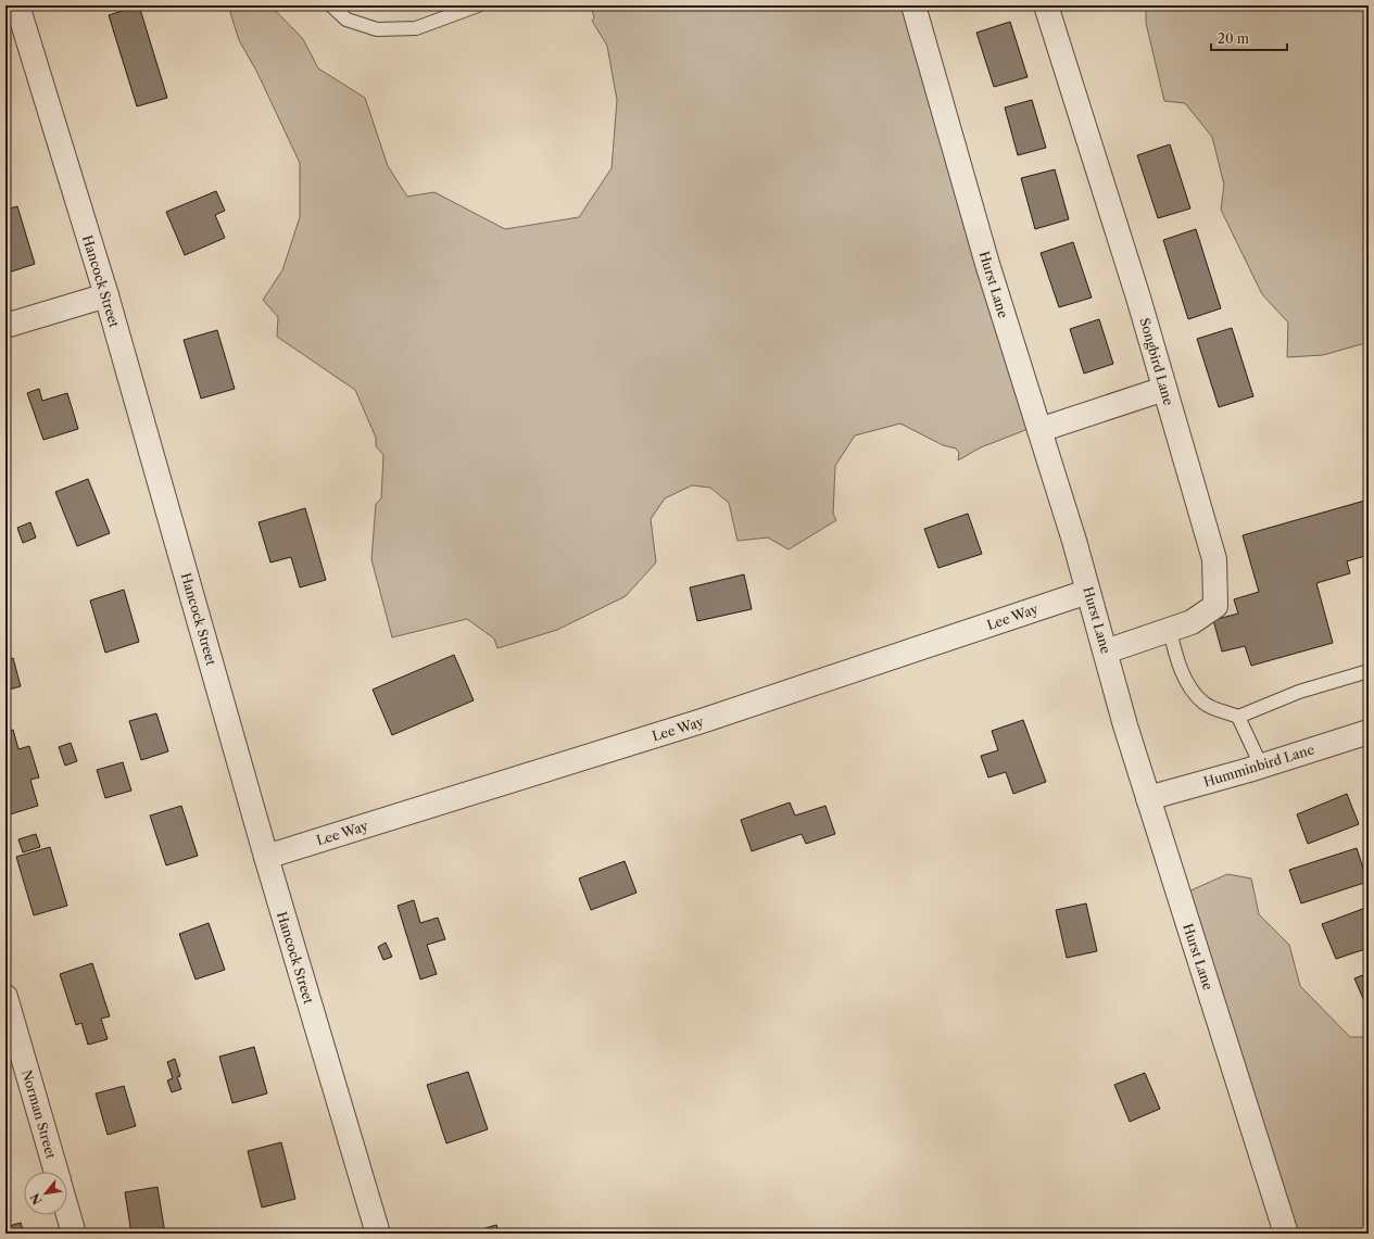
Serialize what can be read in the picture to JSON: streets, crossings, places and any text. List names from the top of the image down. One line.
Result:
{"streets":{"street":["Hancock Street","Hurst Lane","Songbird Lane","Lee Way","Humminbird Lane","Norman Street"]},"crossings":[["Hancock Street","Lee Way"],["Hurst Lane","Songbird Lane"],["Hurst Lane","Lee Way"],["Hurst Lane","Humminbird Lane"]],"scale_bar":"20 m","north":"bottom left"}
